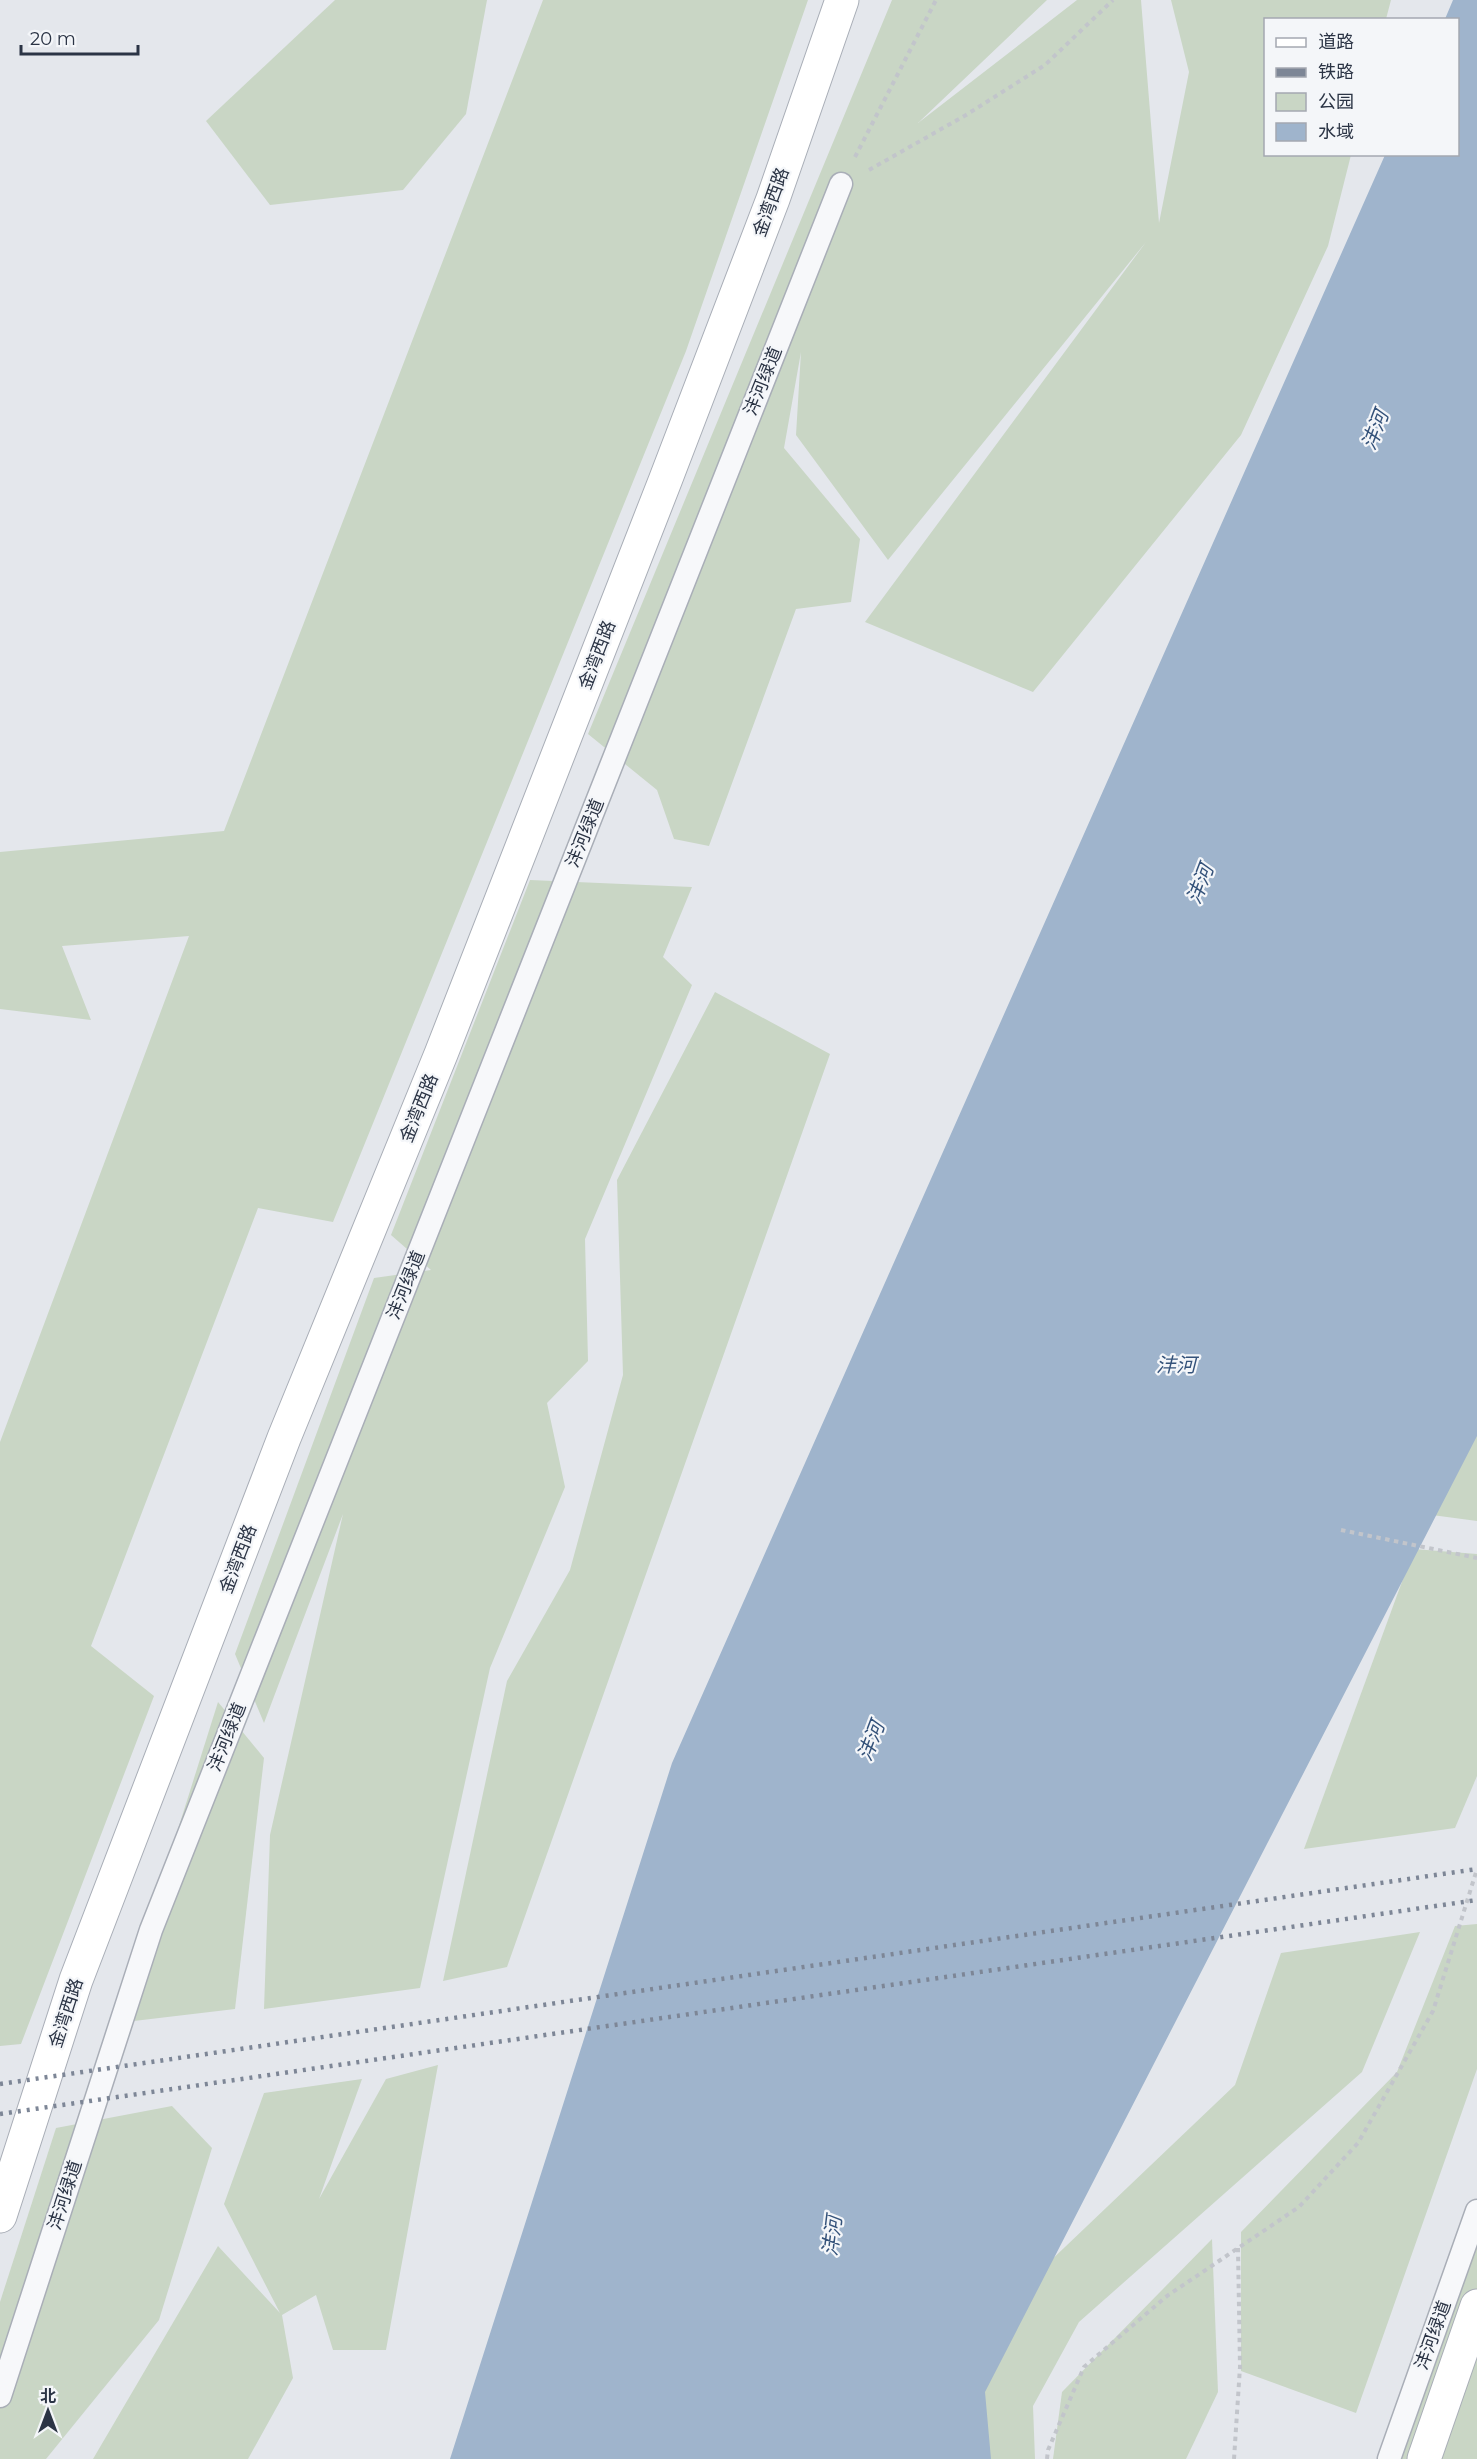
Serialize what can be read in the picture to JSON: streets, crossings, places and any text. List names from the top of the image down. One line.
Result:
{"streets":{"street":["金湾西路"],"lane":["沣河绿道"]},"water":["沣河"],"legend":["道路","铁路","公园","水域"],"scale_bar":"20 m","north":"top"}
